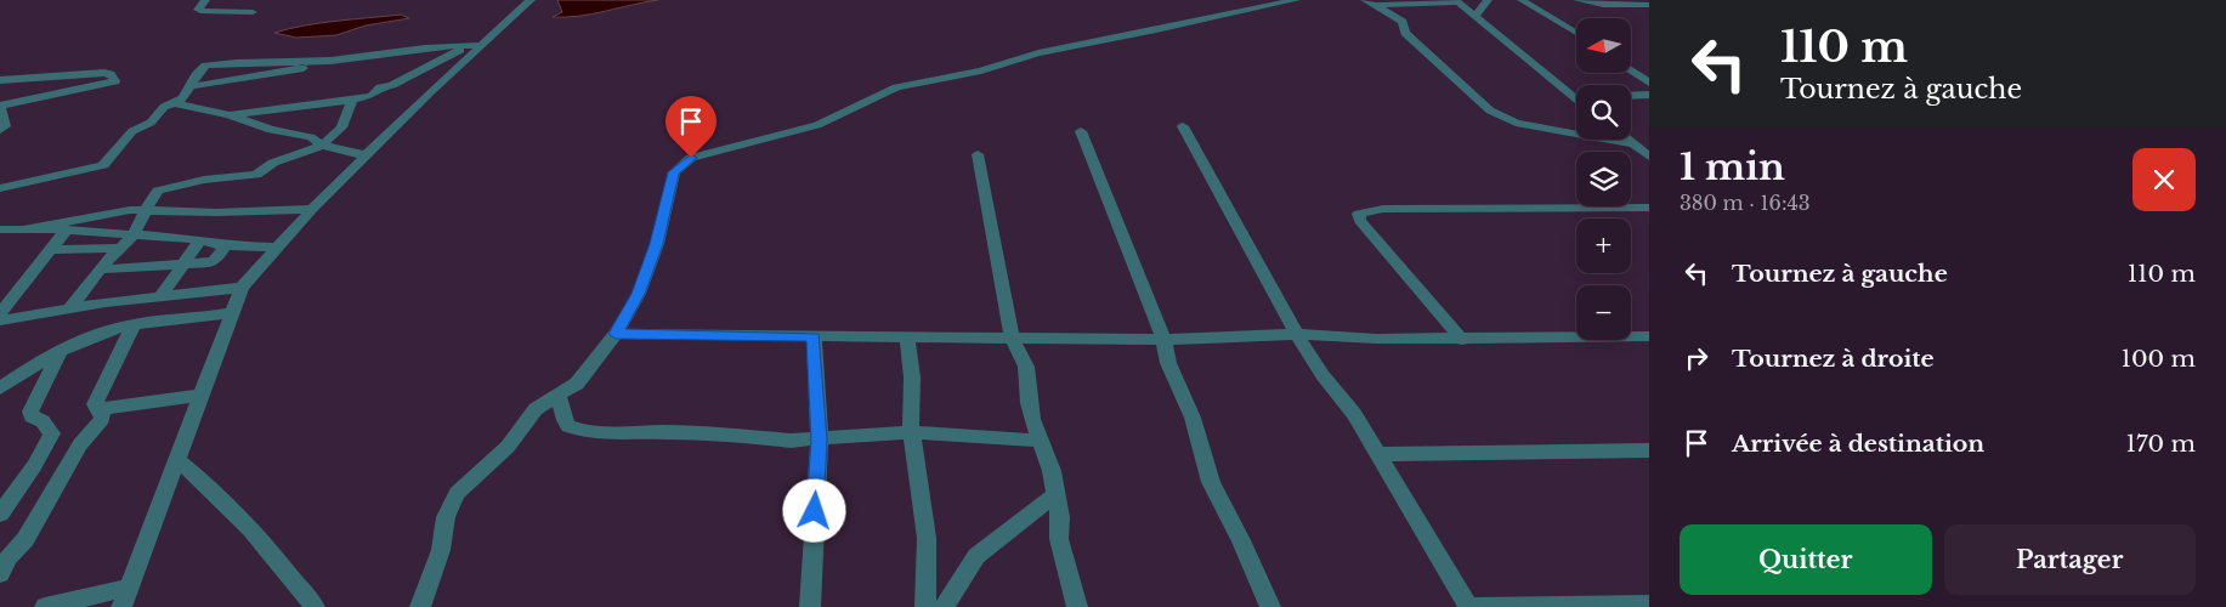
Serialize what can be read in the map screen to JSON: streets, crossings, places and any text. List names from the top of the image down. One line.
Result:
{"north":"left","page":{"turn":["110 m","Tournez à gauche"],"map_buttons":["+","−"],"heading":["1 min","380 m · 16:43"],"list":[{"name":"Tournez à gauche","value":"110 m"},{"name":"Tournez à droite","value":"100 m"},{"name":"Arrivée à destination","value":"170 m"}],"buttons":["Quitter","Partager"]}}
